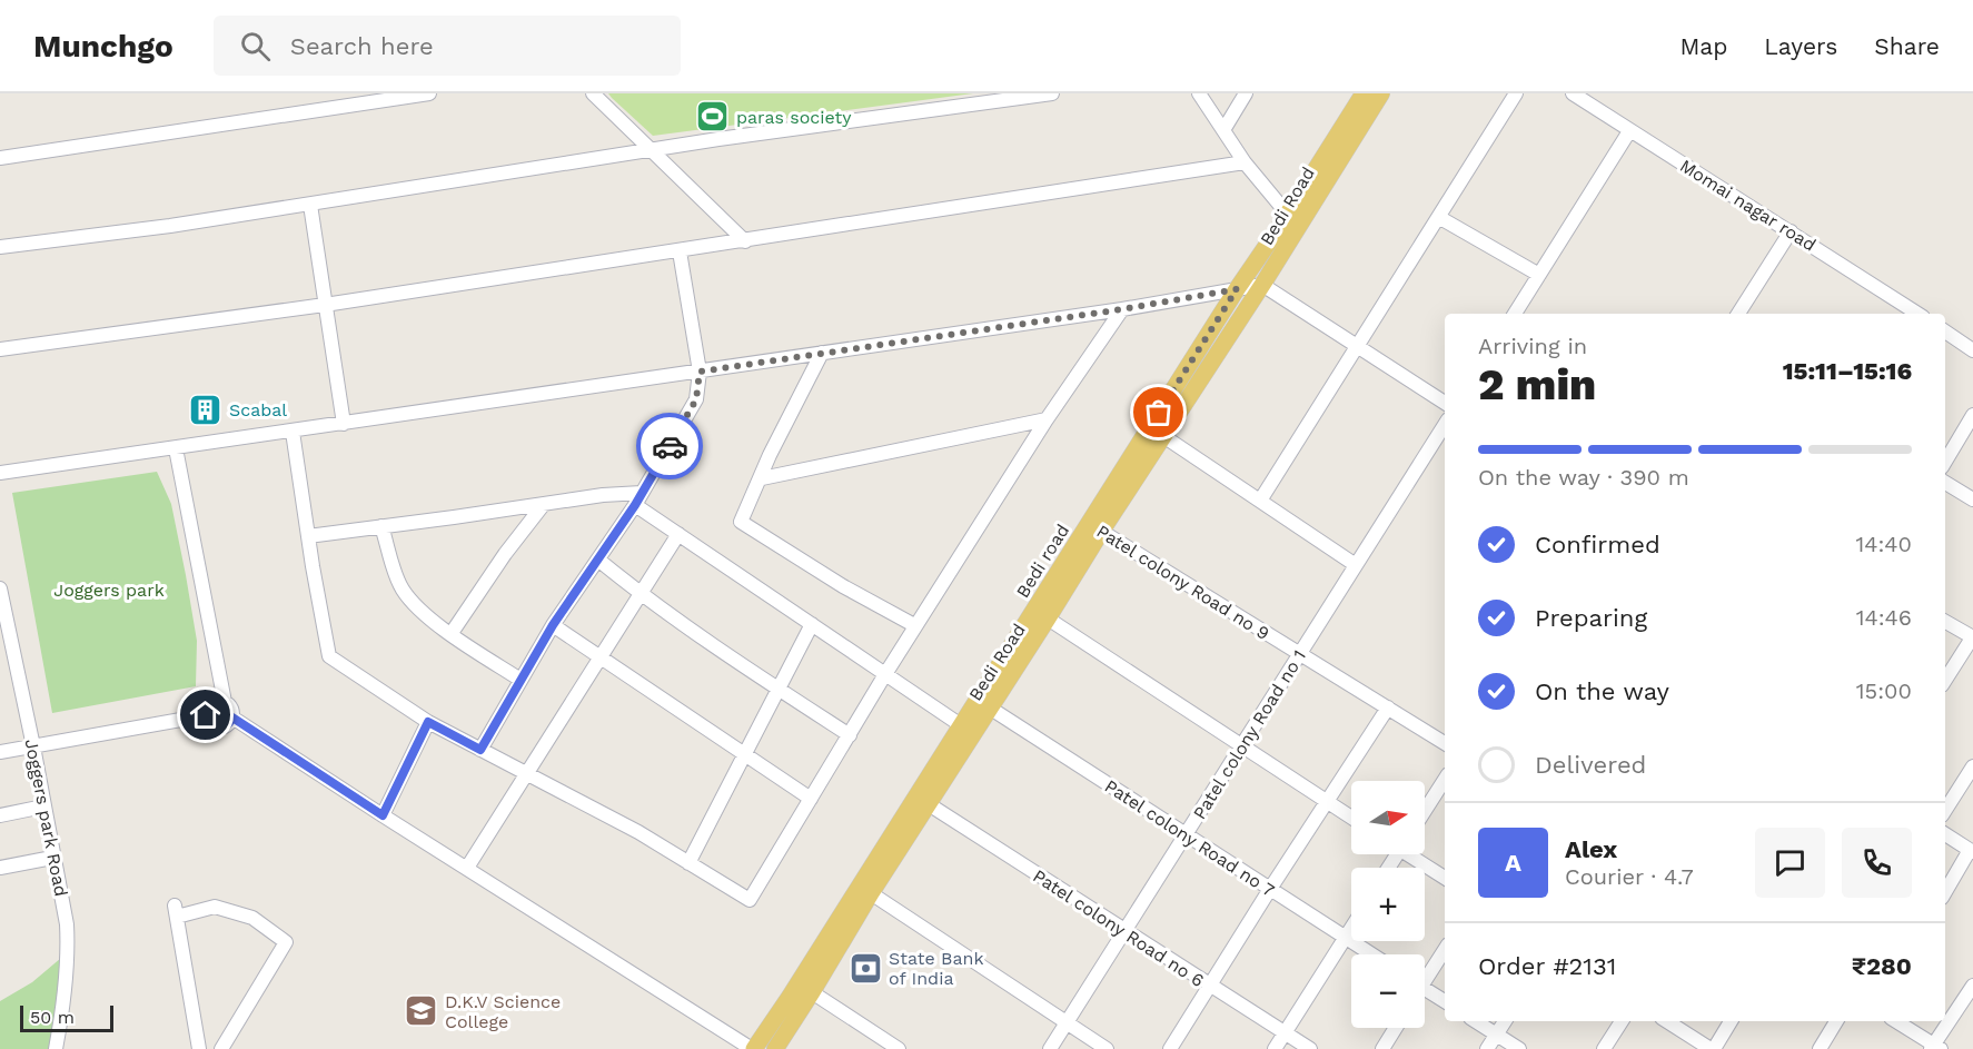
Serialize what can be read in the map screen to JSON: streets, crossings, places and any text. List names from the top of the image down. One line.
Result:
{"streets":{"main road":["Bedi Road","Bedi road"],"street":["Momai nagar road","Patel colony Road no 9","Patel colony Road no 1","Joggers park Road","Patel colony Road no 7","Patel colony Road no 6"]},"crossings":[["Bedi Road","Bedi road"],["Bedi Road","Patel colony Road no 9"],["Bedi Road","Patel colony Road no 7"],["Bedi Road","Patel colony Road no 6"],["Bedi road","Patel colony Road no 9"],["Patel colony Road no 9","Patel colony Road no 1"],["Patel colony Road no 1","Patel colony Road no 7"],["Patel colony Road no 1","Patel colony Road no 6"]],"parks":["Joggers park"],"places":{"sports":["paras society"],"building":["Scabal"],"bank":["State Bank of India"],"school or university":["D.K.V Science College"]},"scale_bar":"50 m","north":"right","page":{"header":"Munchgo","search":"Search here","nav":["Map","Layers","Share"],"heading":["2 min","Arriving in","15:11–15:16"],"panel":["Alex","Courier · 4.7","Order #2131","₹280"],"bar":"On the way · 390 m","list":[["Confirmed","14:40"],["Preparing","14:46"],["On the way","15:00"],"Delivered"],"map_buttons":["+","−"],"round":"A","scale":"50 m"}}
